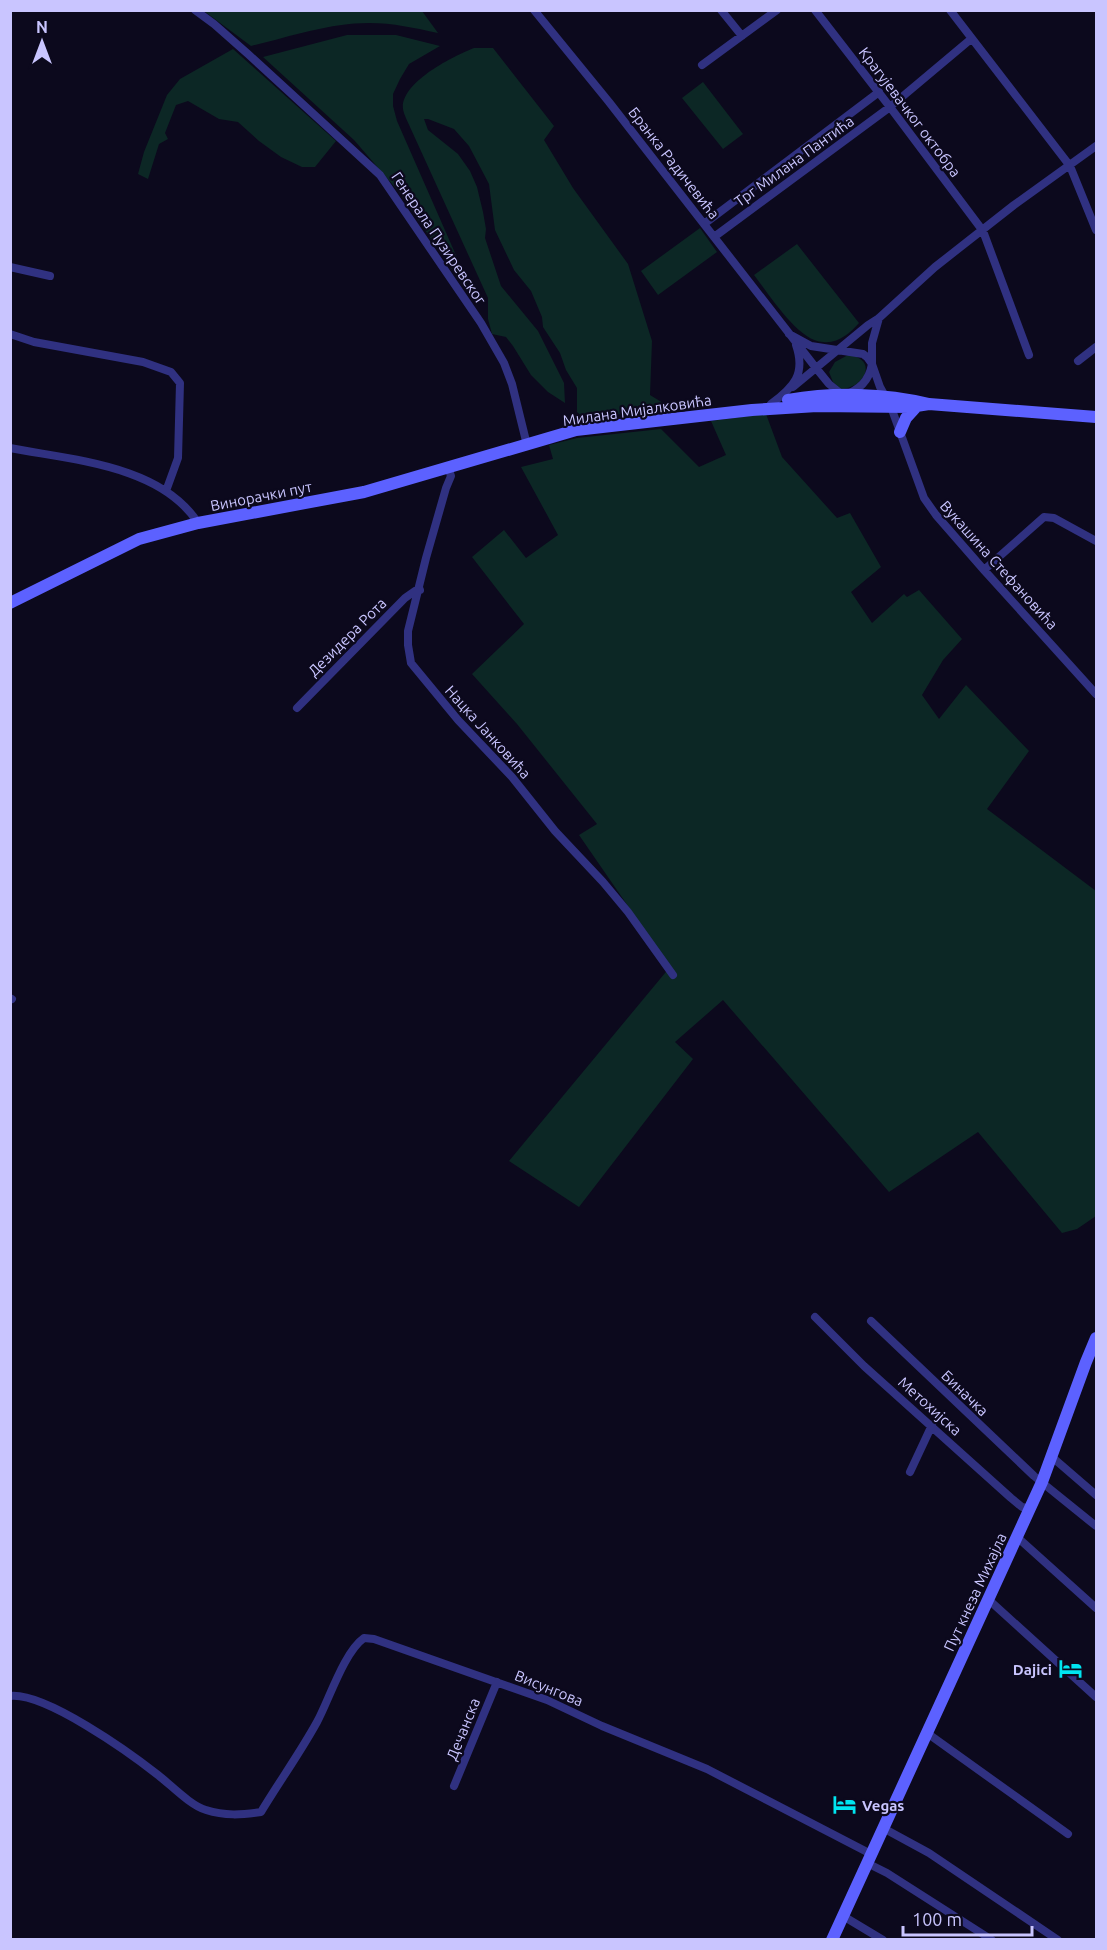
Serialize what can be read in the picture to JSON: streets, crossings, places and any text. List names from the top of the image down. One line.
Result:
{"streets":{"street":["Крагујевачког октобра","Трг Милана Пантића","Бранка Радичевића","Генерала Пузиревског","Милана Мијалковића","Винорачки пут","Вукашина Стефановића","Дезидера Рота","Нацка Јанковића","Биначка","Метохијска","Пут кнеза Михајла","Висунгова","Дечанска"]},"crossings":[["Крагујевачког октобра","Трг Милана Пантића"],["Трг Милана Пантића","Бранка Радичевића"],["Бранка Радичевића","Милана Мијалковића"],["Бранка Радичевића","Вукашина Стефановића"],["Генерала Пузиревског","Милана Мијалковића"],["Генерала Пузиревског","Винорачки пут"],["Милана Мијалковића","Винорачки пут"],["Милана Мијалковића","Вукашина Стефановића"],["Винорачки пут","Нацка Јанковића"],["Дезидера Рота","Нацка Јанковића"],["Биначка","Пут кнеза Михајла"],["Метохијска","Пут кнеза Михајла"],["Пут кнеза Михајла","Висунгова"],["Висунгова","Дечанска"]],"places":{"hotel":["Dajici","Vegas"]},"scale_bar":"100 m","north":"top"}
